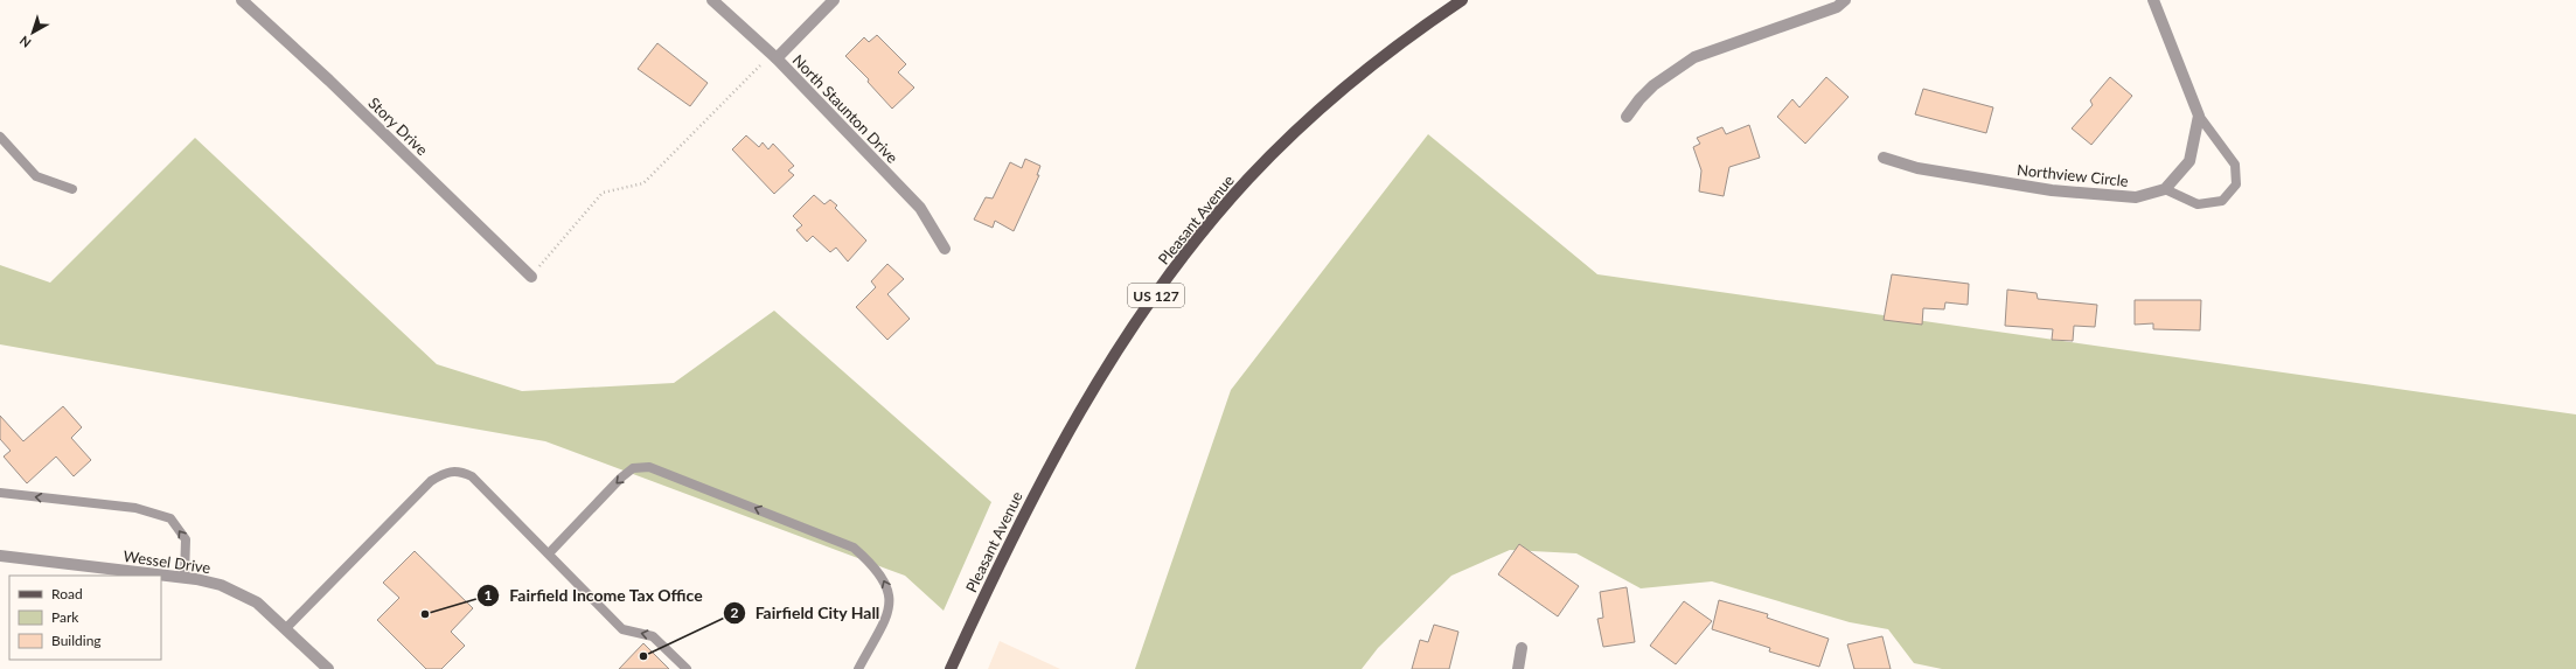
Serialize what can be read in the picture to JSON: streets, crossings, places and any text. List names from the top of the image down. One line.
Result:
{"streets":{"main road":["Pleasant Avenue","US 127"],"street":["North Staunton Drive","Story Drive","Northview Circle","Wessel Drive"]},"places":["Fairfield Income Tax Office","Fairfield City Hall"],"legend":["Road","Park","Building"],"north":"bottom left"}
